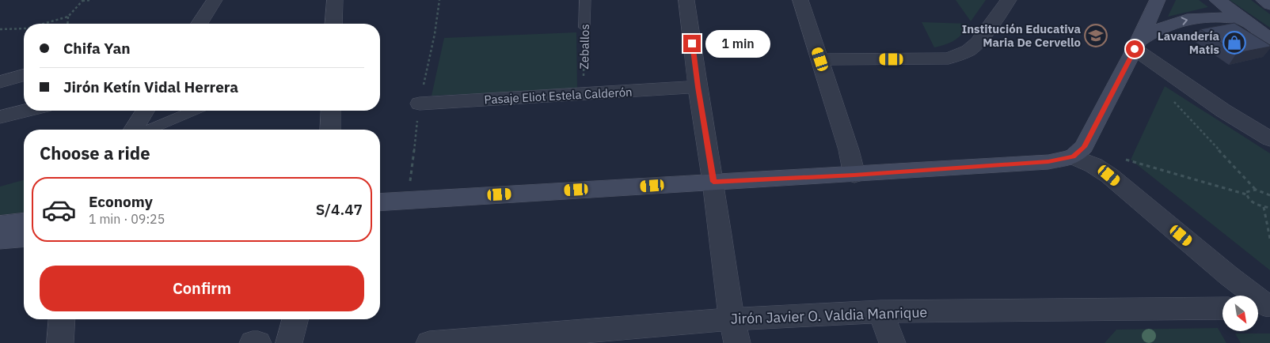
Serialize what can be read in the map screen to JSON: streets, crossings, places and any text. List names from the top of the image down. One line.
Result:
{"streets":{"street":["Pasaje Eliot Estela Calderón","Jirón Javier O. Valdia Manrique"],"lane":["Zeballos"]},"crossings":[["Zeballos","Pasaje Eliot Estela Calderón"]],"places":{"school or university":["Institución Educativa Maria De Cervello"],"shop":["Lavandería Matis"]},"north":"bottom right","page":{"banner":["Chifa Yan","Jirón Ketín Vidal Herrera"],"bubble":"1 min","heading":"Choose a ride","list":[{"name":"Economy","note":"1 min · 09:25","value":"S/4.47"}],"buttons":"Confirm"}}
